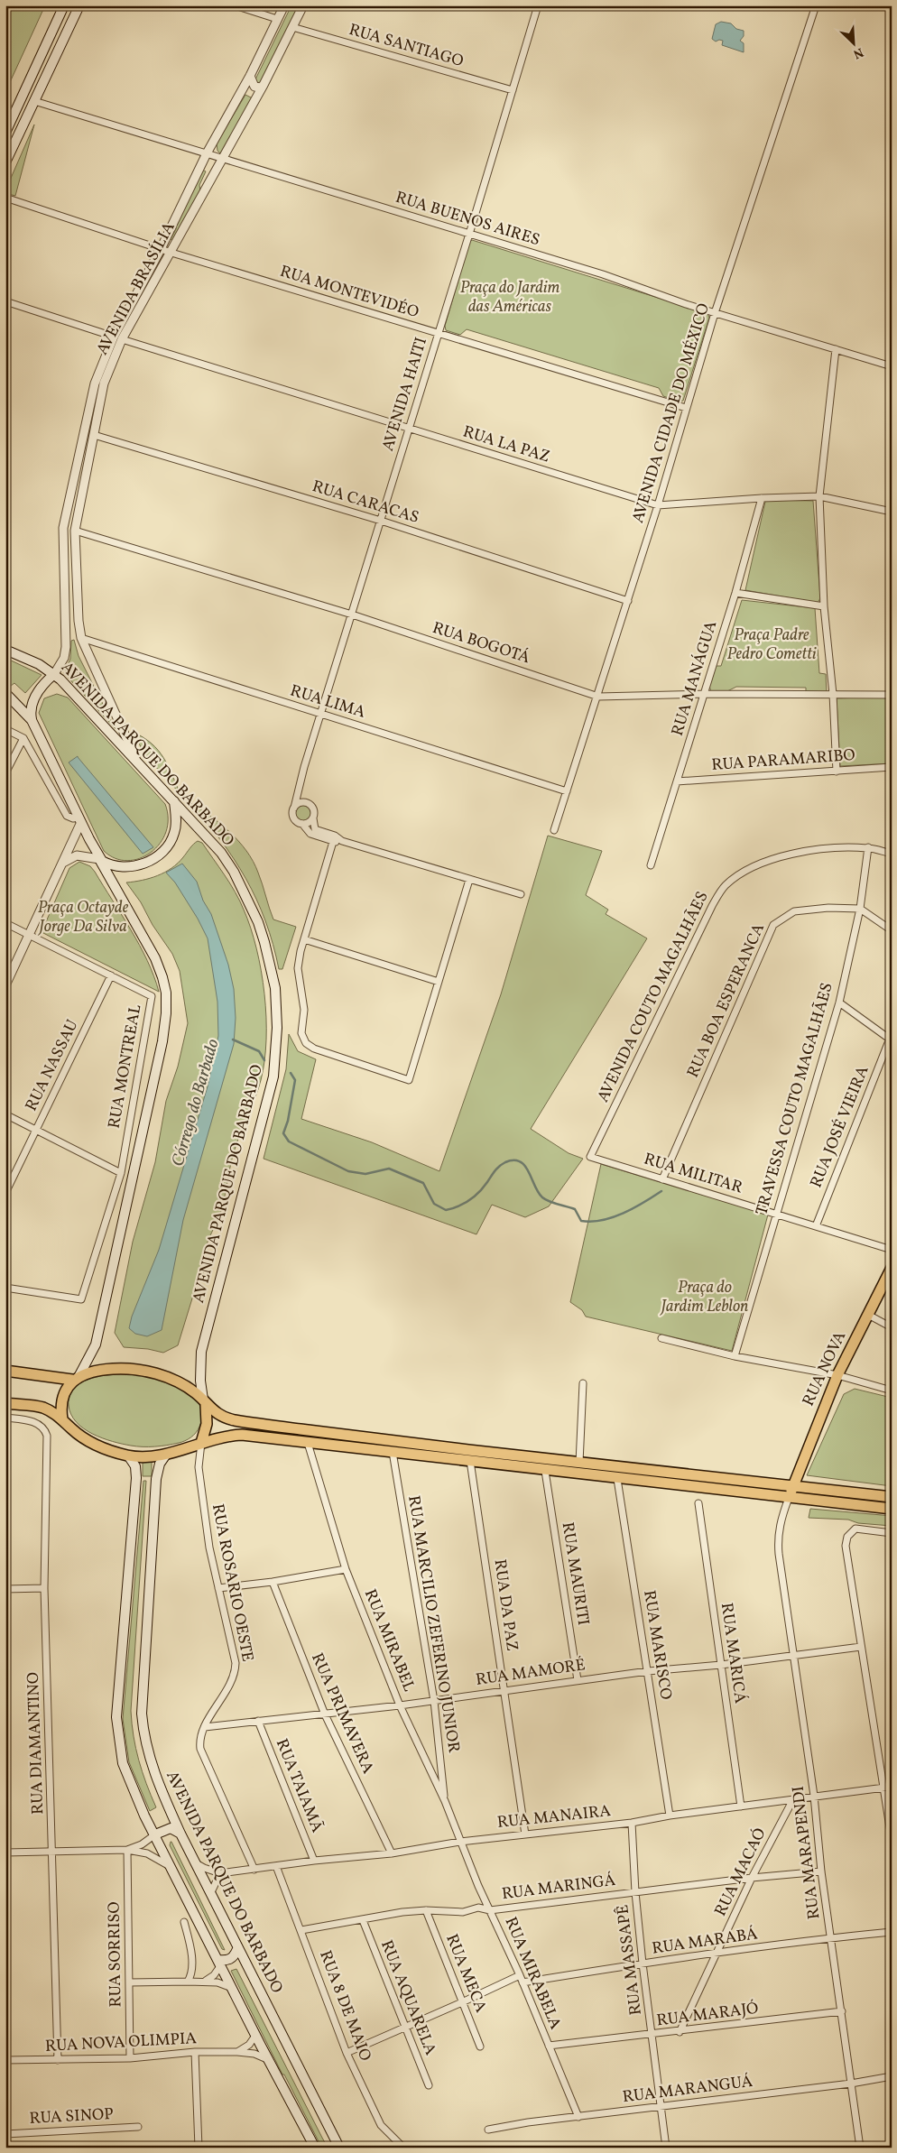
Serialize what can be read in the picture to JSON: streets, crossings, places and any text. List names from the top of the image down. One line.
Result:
{"streets":{"main road":["AVENIDA PARQUE DO BARBADO","RUA NOVA"],"street":["RUA SANTIAGO","RUA BUENOS AIRES","AVENIDA BRASÍLIA","RUA MONTEVIDÉO","AVENIDA HAITI","AVENIDA CIDADE DO MÉXICO","RUA LA PAZ","RUA CARACAS","RUA BOGOTÁ","RUA MANÁGUA","RUA LIMA","RUA PARAMARIBO","AVENIDA COUTO MAGALHÃES","RUA BOA ESPERANCA","RUA NASSAU","RUA MONTREAL","TRAVESSA COUTO MAGALHÃES","RUA JOSÉ VIEIRA","RUA MILITAR","RUA MAURITI","RUA ROSARIO OESTE","RUA DA PAZ","RUA MARCILIO ZEFERINO JUNIOR","RUA MIRABEL","RUA MARISCO","RUA MARICÁ","RUA MAMORÉ","RUA PRIMAVERA","RUA DIAMANTINO","RUA TAIAMÃ","RUA MANAIRA","RUA MARAPENDI","RUA MACAÓ","RUA MARINGÁ","RUA MARABÁ","RUA SORRISO","RUA MASSAPÊ","RUA MECA","RUA MIRABELA","RUA AQUARELA","RUA 8 DE MAIO","RUA MARAJÓ","RUA NOVA OLIMPIA","RUA MARANGUÁ","RUA SINOP"]},"crossings":[["RUA SANTIAGO","AVENIDA BRASÍLIA"],["RUA SANTIAGO","AVENIDA HAITI"],["RUA BUENOS AIRES","AVENIDA BRASÍLIA"],["RUA BUENOS AIRES","AVENIDA HAITI"],["RUA BUENOS AIRES","AVENIDA CIDADE DO MÉXICO"],["AVENIDA BRASÍLIA","RUA MONTEVIDÉO"],["AVENIDA BRASÍLIA","RUA LA PAZ"],["AVENIDA BRASÍLIA","RUA CARACAS"],["AVENIDA BRASÍLIA","RUA BOGOTÁ"],["AVENIDA BRASÍLIA","RUA LIMA"],["AVENIDA BRASÍLIA","AVENIDA PARQUE DO BARBADO"],["RUA MONTEVIDÉO","AVENIDA HAITI"],["RUA MONTEVIDÉO","AVENIDA CIDADE DO MÉXICO"],["AVENIDA HAITI","RUA LA PAZ"],["AVENIDA HAITI","RUA CARACAS"],["AVENIDA HAITI","RUA BOGOTÁ"],["AVENIDA HAITI","RUA LIMA"],["AVENIDA CIDADE DO MÉXICO","RUA LA PAZ"],["AVENIDA CIDADE DO MÉXICO","RUA CARACAS"],["AVENIDA CIDADE DO MÉXICO","RUA BOGOTÁ"],["AVENIDA CIDADE DO MÉXICO","RUA LIMA"],["RUA LA PAZ","RUA MANÁGUA"],["RUA BOGOTÁ","RUA MANÁGUA"],["RUA MANÁGUA","RUA PARAMARIBO"],["AVENIDA PARQUE DO BARBADO","RUA ROSARIO OESTE"],["AVENIDA PARQUE DO BARBADO","RUA MANAIRA"],["AVENIDA COUTO MAGALHÃES","TRAVESSA COUTO MAGALHÃES"],["AVENIDA COUTO MAGALHÃES","RUA MILITAR"],["RUA BOA ESPERANCA","TRAVESSA COUTO MAGALHÃES"],["RUA BOA ESPERANCA","RUA MILITAR"],["RUA NASSAU","RUA MONTREAL"],["TRAVESSA COUTO MAGALHÃES","RUA MILITAR"],["RUA JOSÉ VIEIRA","RUA MILITAR"],["RUA NOVA","RUA MARAPENDI"],["RUA MAURITI","RUA MAMORÉ"],["RUA ROSARIO OESTE","RUA MAMORÉ"],["RUA ROSARIO OESTE","RUA MANAIRA"],["RUA DA PAZ","RUA MAMORÉ"],["RUA DA PAZ","RUA MANAIRA"],["RUA MARCILIO ZEFERINO JUNIOR","RUA MIRABEL"],["RUA MARCILIO ZEFERINO JUNIOR","RUA MAMORÉ"],["RUA MIRABEL","RUA MAMORÉ"],["RUA MIRABEL","RUA MANAIRA"],["RUA MIRABEL","RUA MIRABELA"],["RUA MARISCO","RUA MAMORÉ"],["RUA MARISCO","RUA MANAIRA"],["RUA MARICÁ","RUA MAMORÉ"],["RUA MARICÁ","RUA MANAIRA"],["RUA MAMORÉ","RUA PRIMAVERA"],["RUA MAMORÉ","RUA TAIAMÃ"],["RUA MAMORÉ","RUA MARAPENDI"],["RUA PRIMAVERA","RUA MANAIRA"],["RUA DIAMANTINO","RUA NOVA OLIMPIA"],["RUA TAIAMÃ","RUA MANAIRA"],["RUA MANAIRA","RUA MARAPENDI"],["RUA MANAIRA","RUA MACAÓ"],["RUA MANAIRA","RUA MASSAPÊ"],["RUA MANAIRA","RUA MIRABELA"],["RUA MANAIRA","RUA 8 DE MAIO"],["RUA MARAPENDI","RUA MARINGÁ"],["RUA MARAPENDI","RUA MARABÁ"],["RUA MARAPENDI","RUA MARAJÓ"],["RUA MARAPENDI","RUA MARANGUÁ"],["RUA MACAÓ","RUA MARINGÁ"],["RUA MACAÓ","RUA MARABÁ"],["RUA MACAÓ","RUA MARAJÓ"],["RUA MARINGÁ","RUA MASSAPÊ"],["RUA MARINGÁ","RUA MECA"],["RUA MARINGÁ","RUA MIRABELA"],["RUA MARINGÁ","RUA AQUARELA"],["RUA MARINGÁ","RUA 8 DE MAIO"],["RUA MARABÁ","RUA MASSAPÊ"],["RUA MARABÁ","RUA MIRABELA"],["RUA SORRISO","RUA NOVA OLIMPIA"],["RUA MASSAPÊ","RUA MARAJÓ"],["RUA MASSAPÊ","RUA MARANGUÁ"],["RUA MIRABELA","RUA MARAJÓ"],["RUA MIRABELA","RUA MARANGUÁ"]],"water":["Córrego do Barbado"],"parks":["Praça do Jardim das Américas","Praça Padre Pedro Cometti","Praça Octayde Jorge Da Silva","Praça do Jardim Leblon"],"north":"bottom right"}
